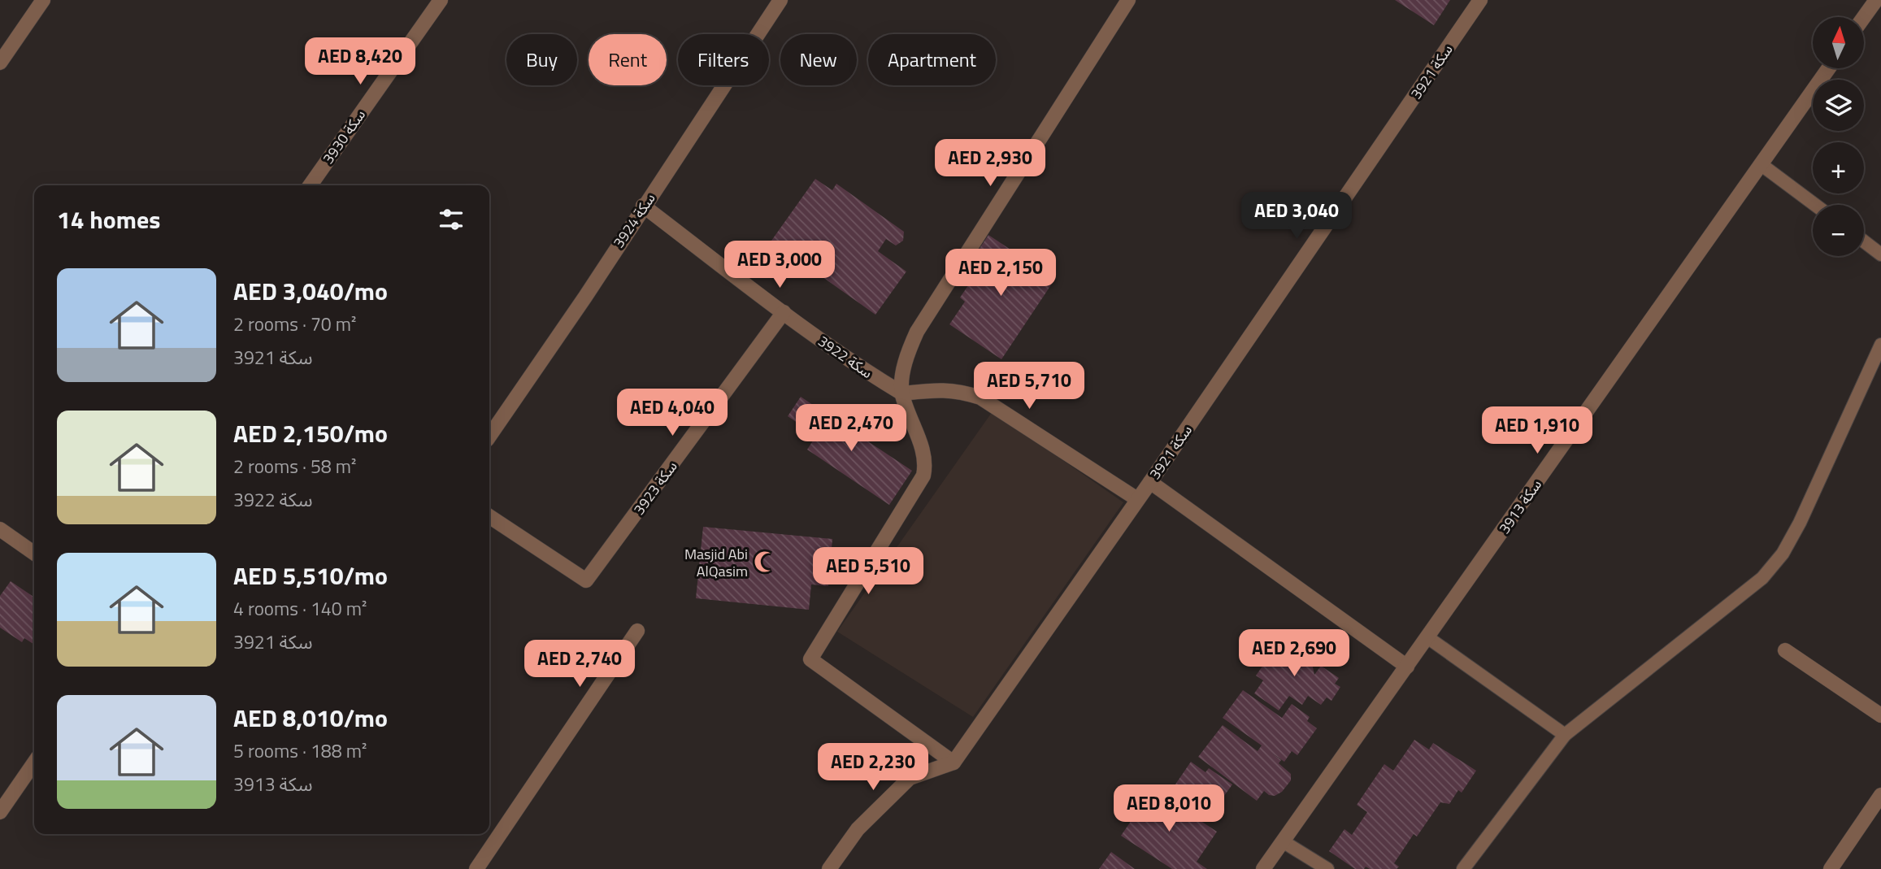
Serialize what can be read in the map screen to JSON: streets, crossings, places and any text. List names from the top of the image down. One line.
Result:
{"streets":{"street":["سكة 3921","سكة 3930","سكة 3924","سكة 3922","سكة 3923","سكة 3913"]},"crossings":[["سكة 3924","سكة 3922"],["سكة 3922","سكة 3923"]],"places":{"mosque":["Masjid Abi AlQasim"]},"north":"top","page":{"map_buttons":["+","−"],"chip":["Buy","Rent","Filters","New","Apartment"],"price":["AED 8,420","AED 2,930","AED 3,040","AED 3,000","AED 2,150","AED 5,710","AED 4,040","AED 2,470","AED 1,910","AED 5,510","AED 2,690","AED 2,740","AED 2,230","AED 8,010"],"heading":"14 homes","list":[{"name":"AED 3,040/mo","note":"2 rooms · 70 m² · سكة 3921"},{"name":"AED 2,150/mo","note":"2 rooms · 58 m² · سكة 3922"},{"name":"AED 5,510/mo","note":"4 rooms · 140 m² · سكة 3921"},{"name":"AED 8,010/mo","note":"5 rooms · 188 m² · سكة 3913"}]}}
